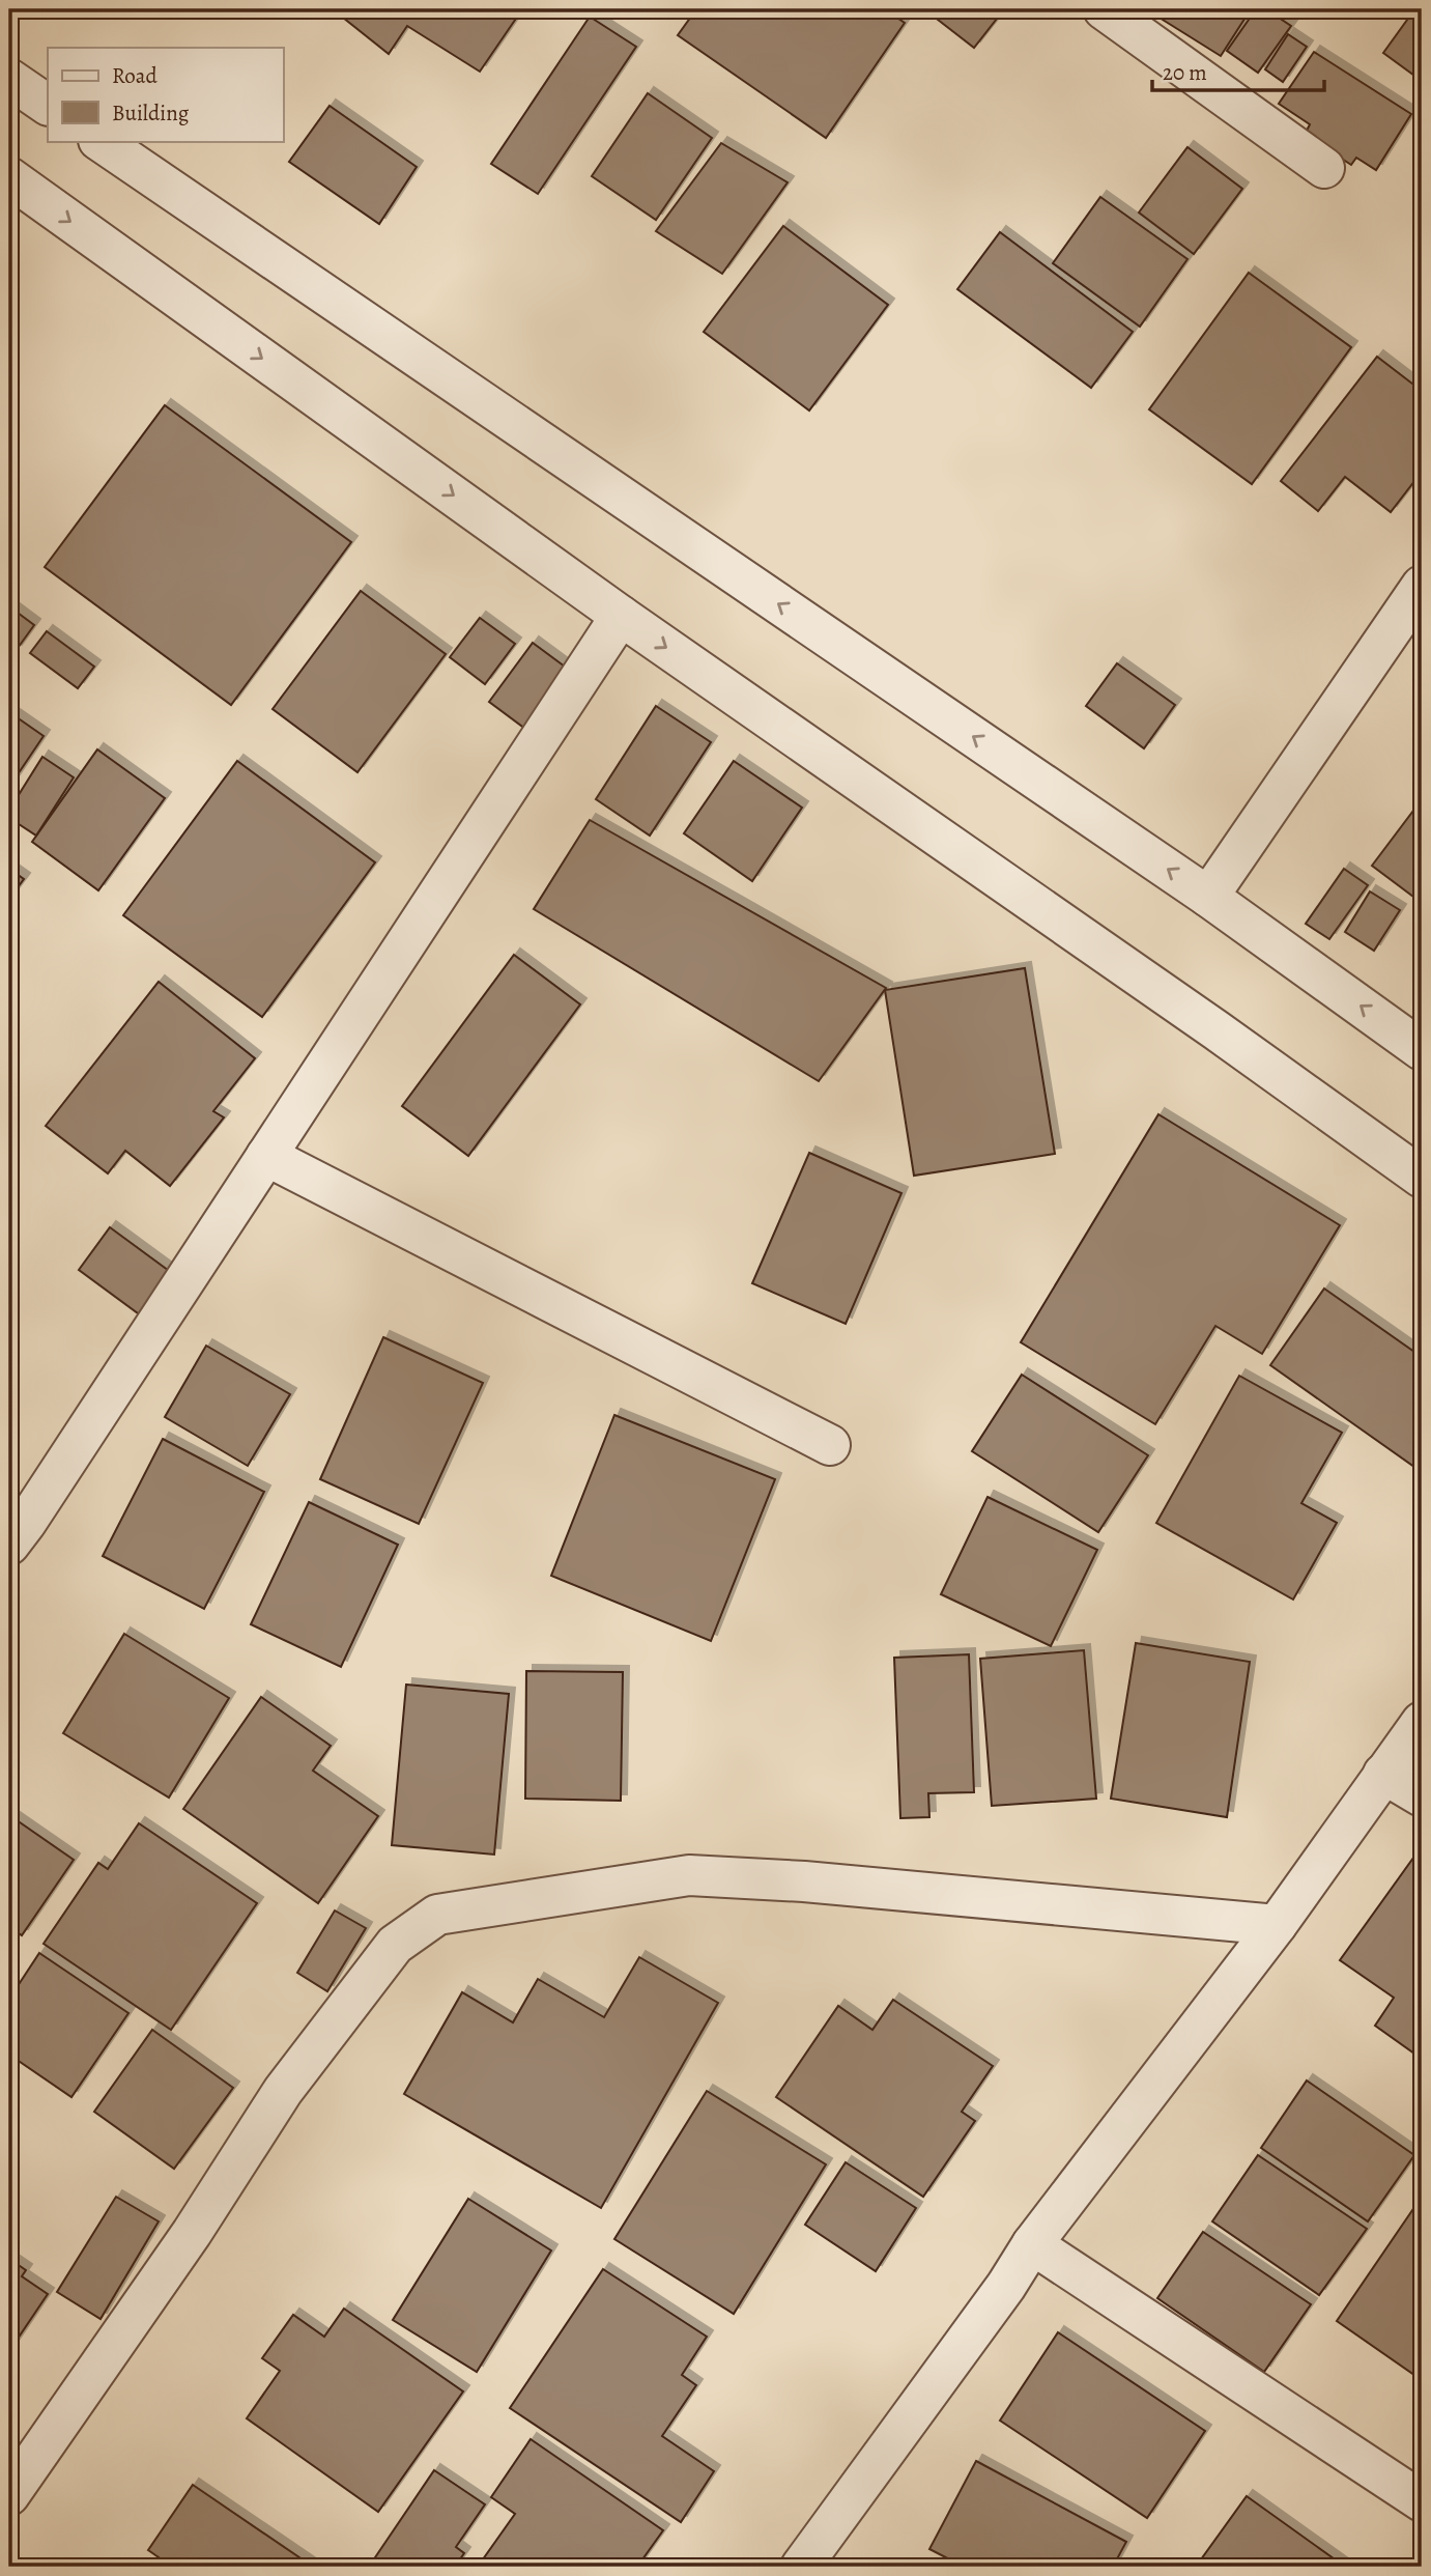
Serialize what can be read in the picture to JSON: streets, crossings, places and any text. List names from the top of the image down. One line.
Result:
{"legend":["Road","Building"],"scale_bar":"20 m"}
